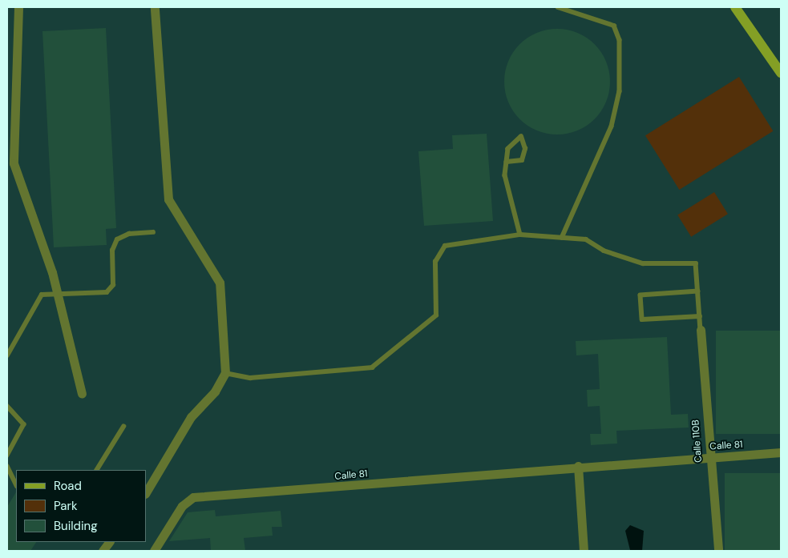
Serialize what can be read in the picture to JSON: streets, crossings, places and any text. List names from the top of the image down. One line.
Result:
{"streets":{"street":["Calle 110B","Calle 81"]},"crossings":[["Calle 110B","Calle 81"]],"legend":["Road","Park","Building"]}
